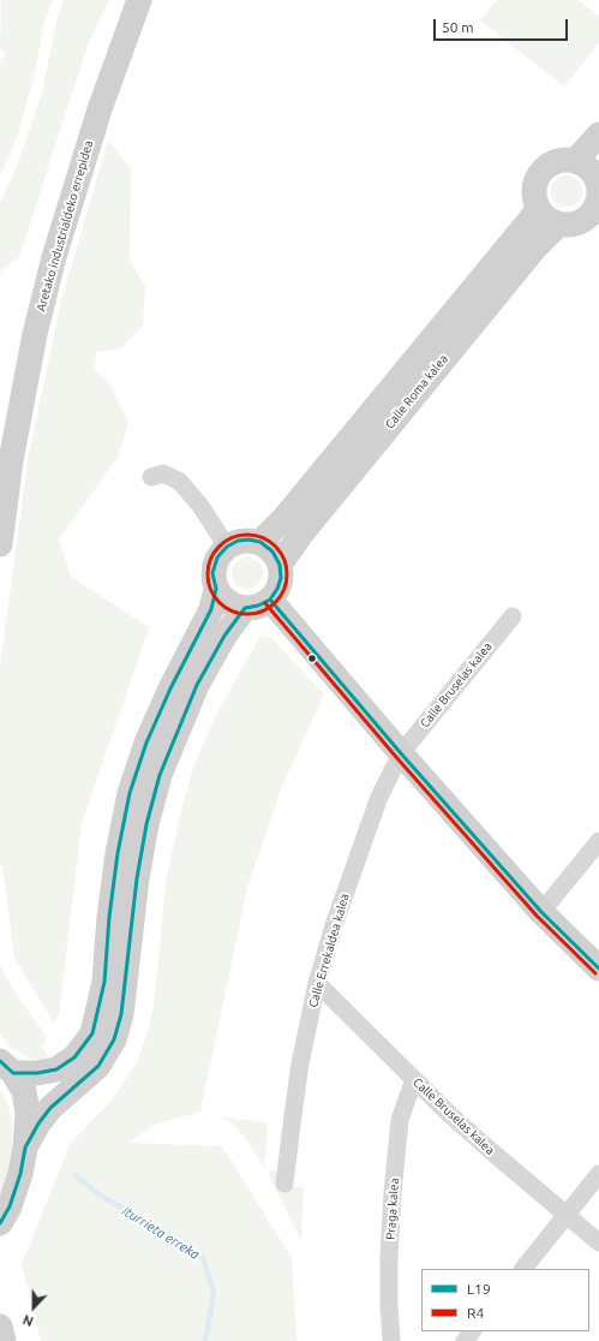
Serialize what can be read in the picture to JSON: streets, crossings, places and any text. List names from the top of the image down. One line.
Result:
{"streets":{"street":["Aretako industrialdeko errepidea","Calle Roma kalea","Calle Bruselas kalea","Calle Errekaldea kalea","Praga kalea"]},"crossings":[["Calle Bruselas kalea","Calle Errekaldea kalea"],["Calle Bruselas kalea","Praga kalea"]],"water":["Iturrieta erreka"],"lines":["transit line R4","transit line L19"],"legend":["L19","R4"],"scale_bar":"50 m","north":"bottom"}
